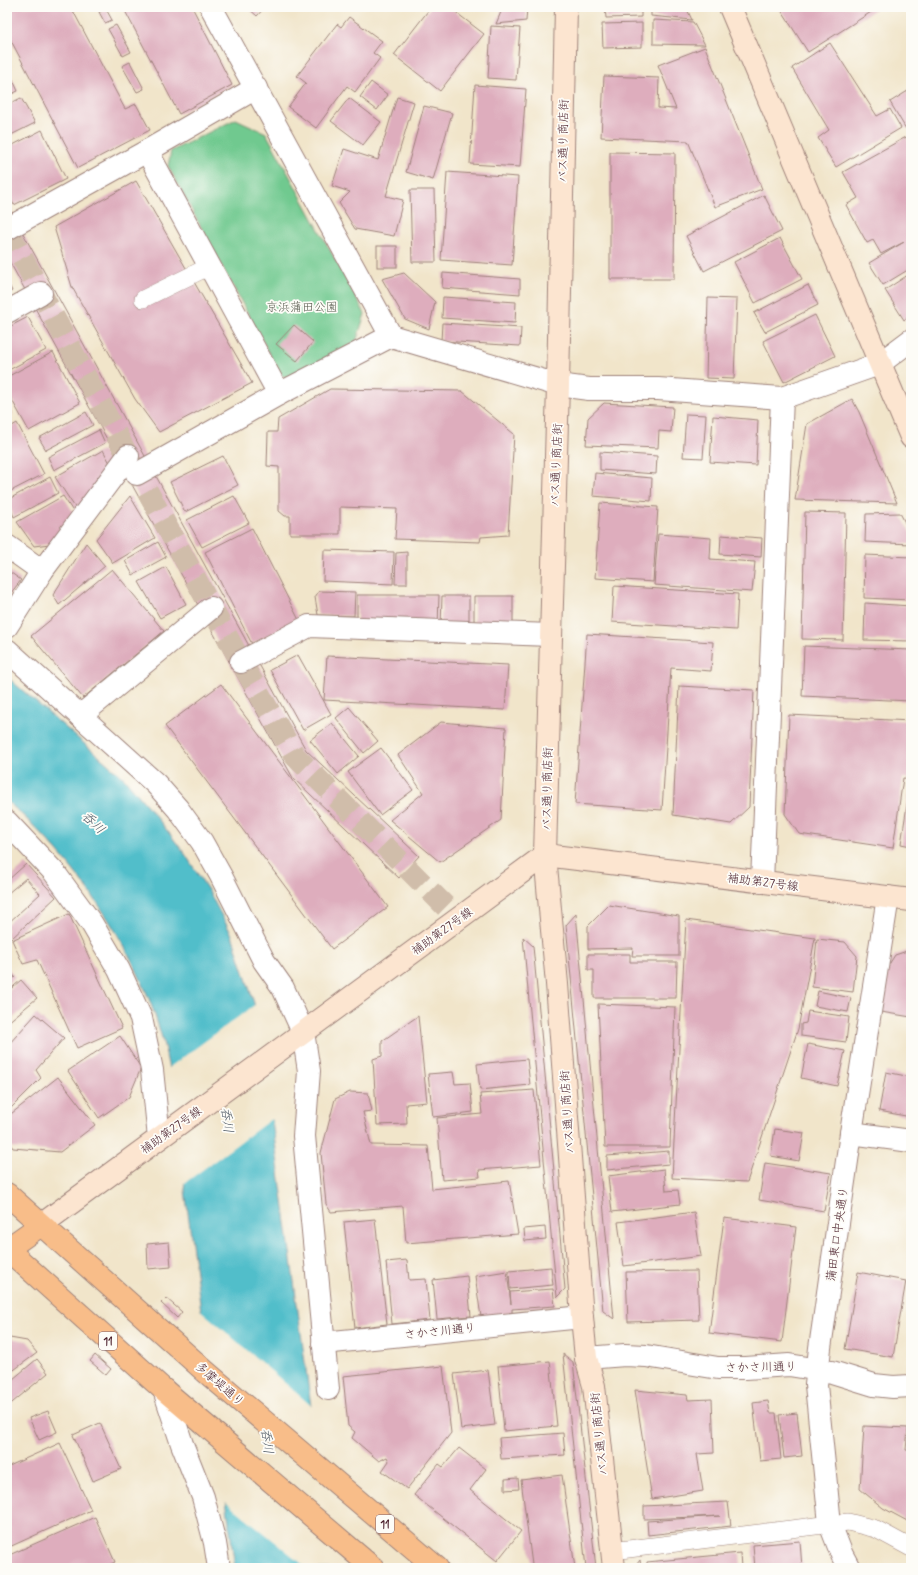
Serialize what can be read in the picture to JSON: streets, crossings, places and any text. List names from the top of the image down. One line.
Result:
{"streets":{"main road":["11","多摩堤通り"],"street":["バス通り商店街","補助第27号線","蒲田東口中央通り","さかさ川通り"]},"crossings":[["バス通り商店街","補助第27号線"],["バス通り商店街","さかさ川通り"],["補助第27号線","蒲田東口中央通り"],["補助第27号線","11"],["補助第27号線","多摩堤通り"],["蒲田東口中央通り","さかさ川通り"],["11","多摩堤通り"]],"water":["呑川"],"parks":["京浜蒲田公園"]}
